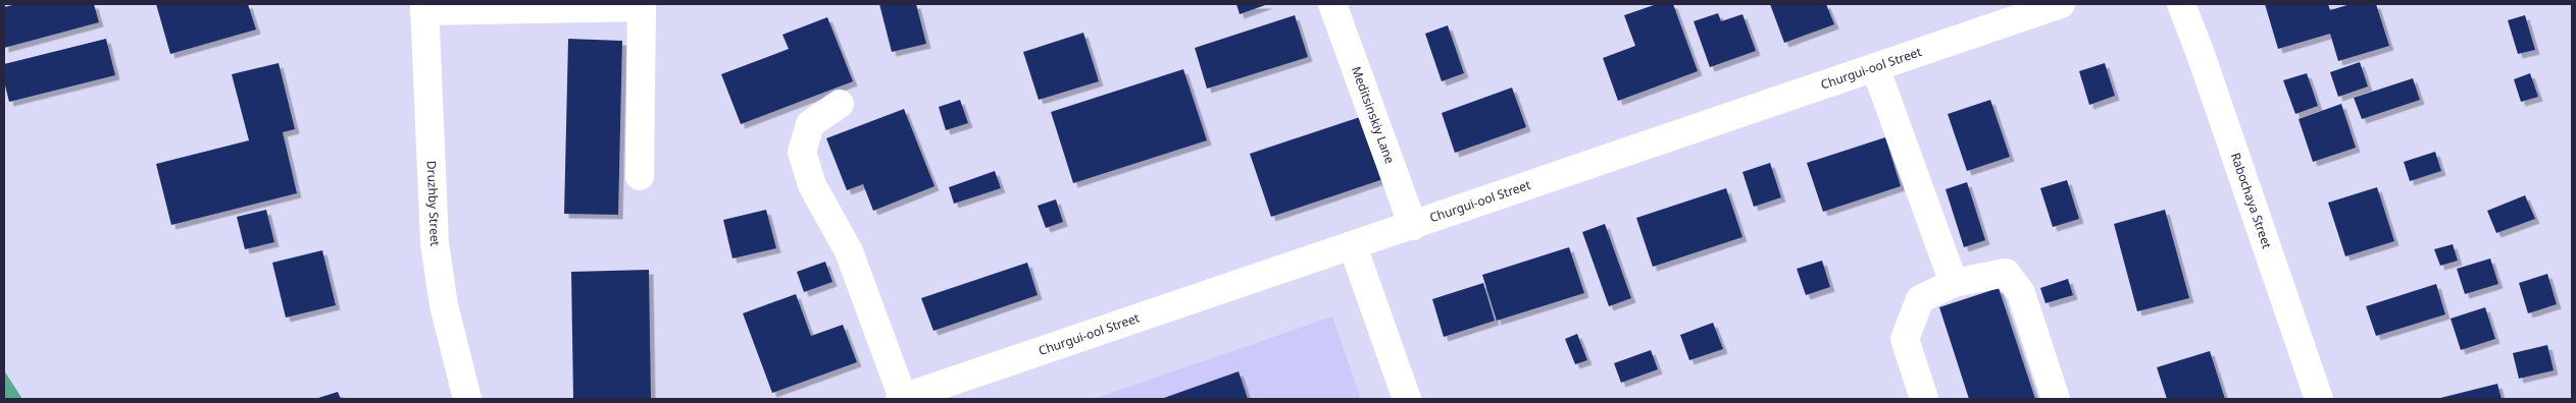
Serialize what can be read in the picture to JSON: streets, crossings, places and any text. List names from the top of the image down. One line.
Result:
{"streets":{"street":["Churgui-ool Street","Meditsinskiy Lane","Rabochaya Street","Druzhby Street"]},"crossings":[["Churgui-ool Street","Meditsinskiy Lane"]]}
